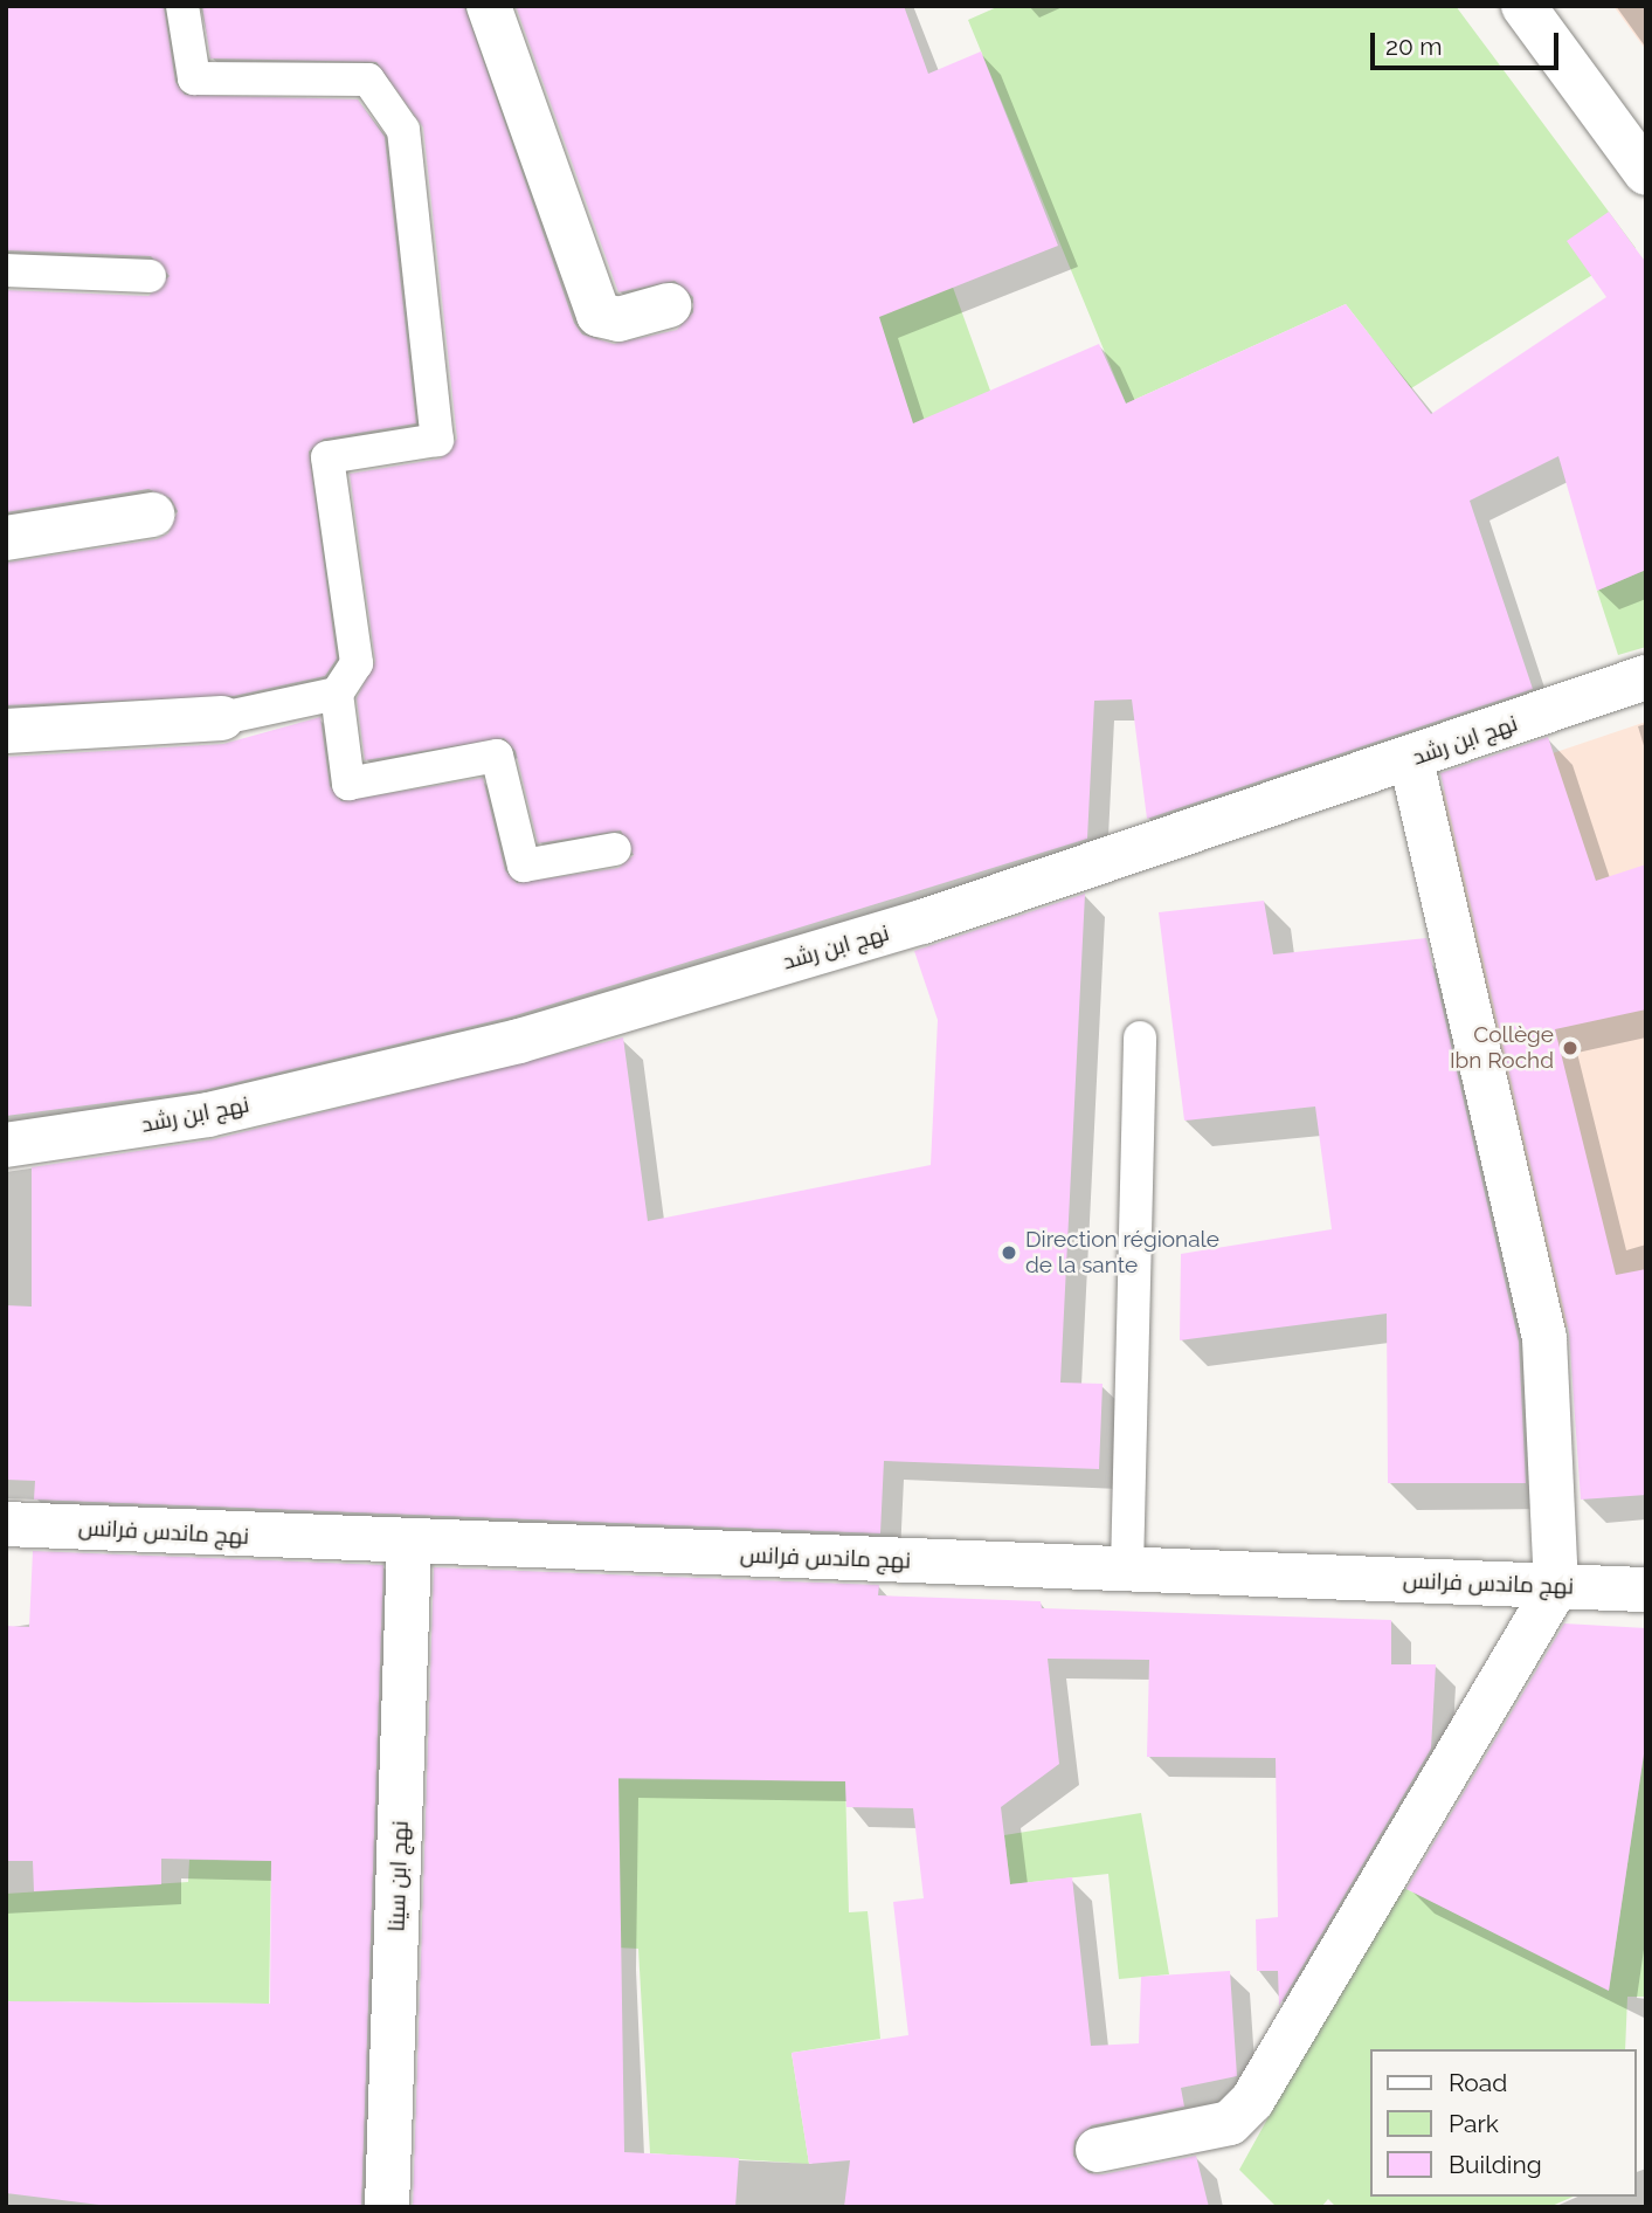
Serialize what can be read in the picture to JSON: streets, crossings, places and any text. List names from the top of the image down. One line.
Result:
{"streets":{"street":["نهج ابن رشد","نهج ماندس فرانس","نهج ابن سينا"]},"crossings":[["نهج ماندس فرانس","نهج ابن سينا"]],"places":["Collège Ibn Rochd","Direction régionale de la sante"],"legend":["Road","Park","Building"],"scale_bar":"20 m"}
